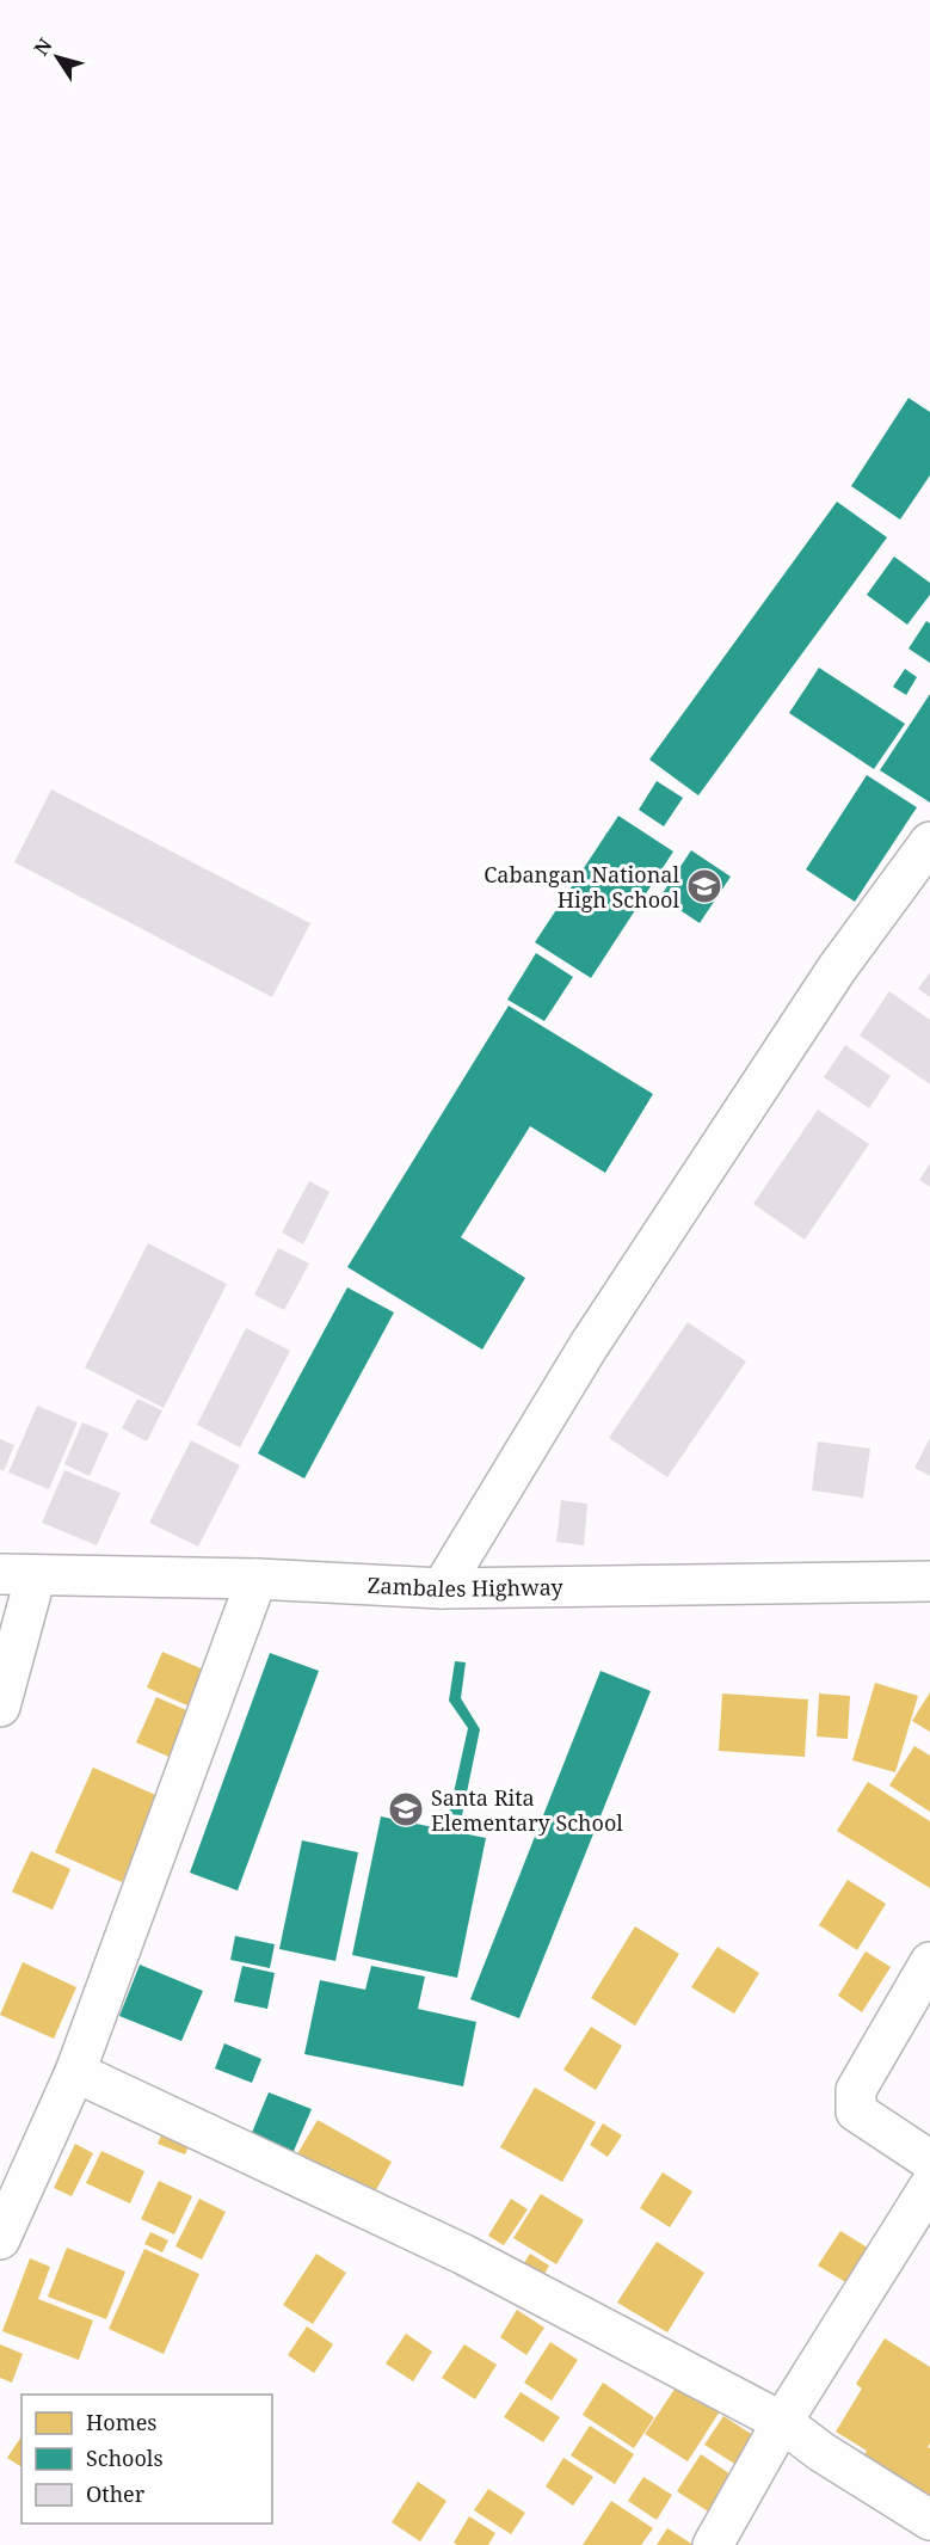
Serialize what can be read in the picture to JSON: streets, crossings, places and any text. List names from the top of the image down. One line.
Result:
{"streets":{"street":["Zambales Highway"]},"places":{"school or university":["Cabangan National High School","Santa Rita Elementary School"]},"legend":["Homes","Schools","Other"],"north":"top left"}
